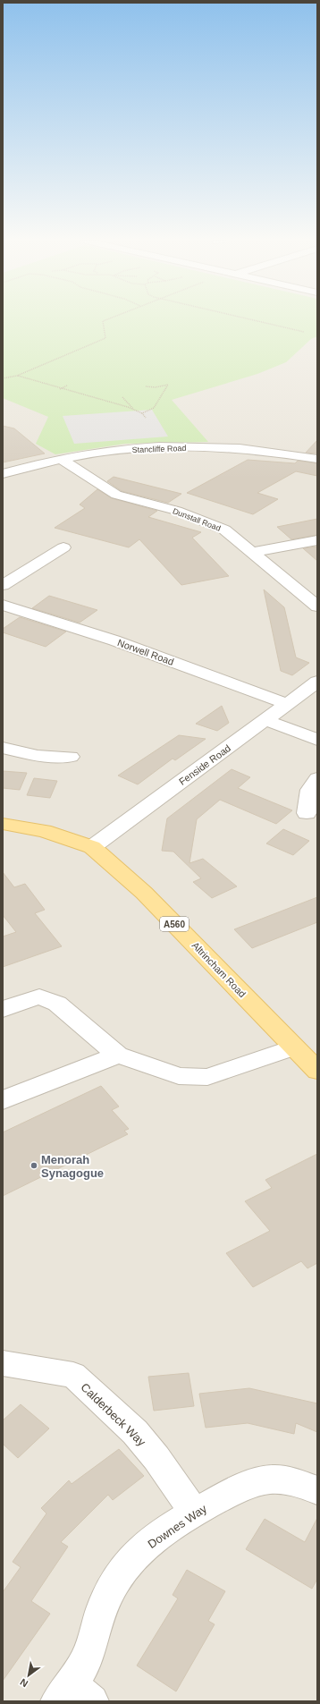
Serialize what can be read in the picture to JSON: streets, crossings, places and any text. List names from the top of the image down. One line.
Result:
{"streets":{"main road":["A560","Altrincham Road"],"street":["Stancliffe Road","Dunstall Road","Norwell Road","Fenside Road","Calderbeck Way","Downes Way"]},"crossings":[["Stancliffe Road","Dunstall Road"],["Norwell Road","Fenside Road"],["Fenside Road","Altrincham Road"],["Calderbeck Way","Downes Way"]],"places":["Menorah Synagogue"],"north":"bottom left"}
